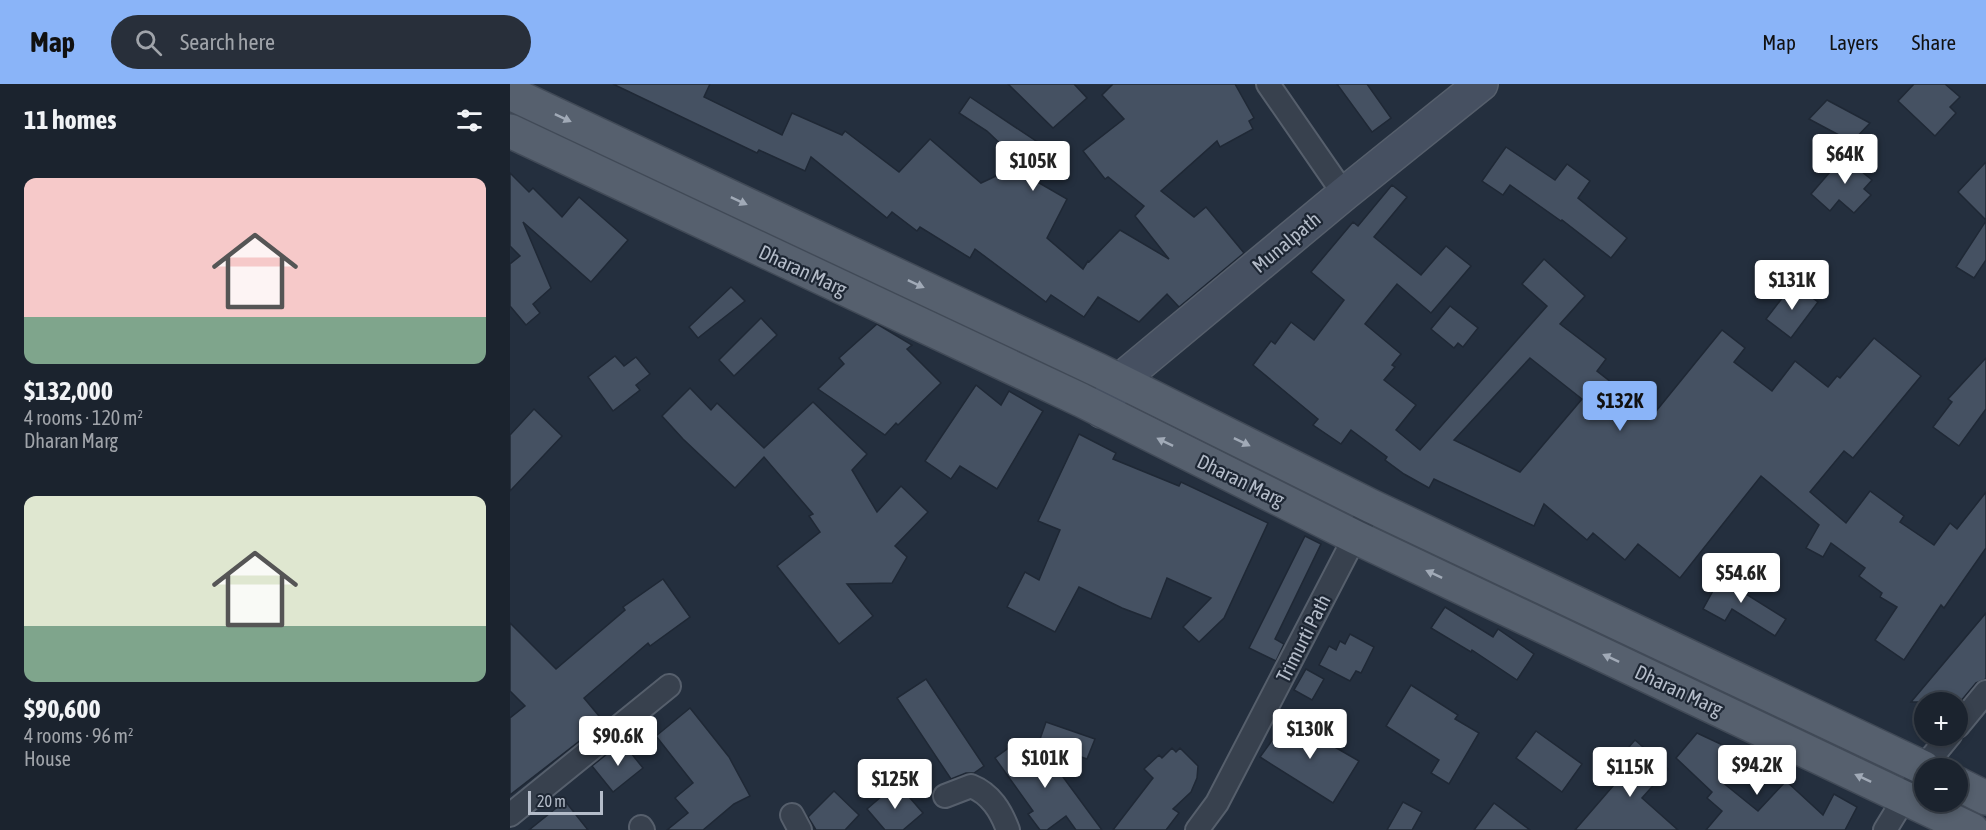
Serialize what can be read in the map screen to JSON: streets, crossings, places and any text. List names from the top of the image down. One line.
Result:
{"streets":{"main road":["Dharan Marg"],"street":["Munalpath","Trimurti Path"]},"crossings":[["Munalpath","Dharan Marg"],["Dharan Marg","Trimurti Path"]],"scale_bar":"20 m","page":{"header":"Map","search":"Search here","nav":["Map","Layers","Share"],"heading":"11 homes","price":["$64K","$105K","$131K","$132K","$54.6K","$130K","$90.6K","$101K","$94.2K","$115K","$125K"],"list":[{"name":"$132,000","note":"4 rooms · 120 m² · Dharan Marg"},{"name":"$90,600","note":"4 rooms · 96 m² · House"}],"map_buttons":["+","−"],"scale":"20 m"}}
